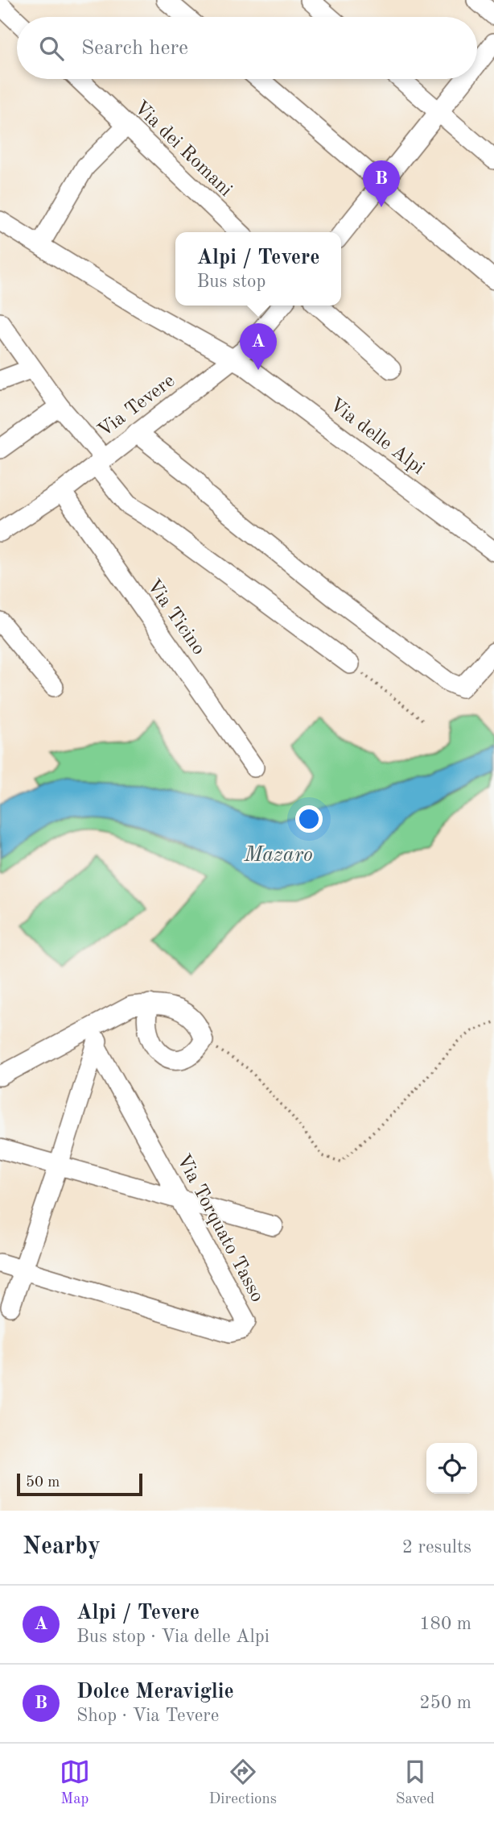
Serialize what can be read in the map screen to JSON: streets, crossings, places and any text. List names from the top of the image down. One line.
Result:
{"streets":{"street":["Via dei Romani","Via Tevere","Via delle Alpi","Via Ticino","Via Torquato Tasso"]},"crossings":[["Via Tevere","Via delle Alpi"],["Via Tevere","Via Ticino"]],"water":["Mazaro"],"scale_bar":"50 m","page":{"search":"Search here","pins":["B","A"],"popup":["Alpi / Tevere","Bus stop"],"scale":"50 m","heading":["Nearby","2 results"],"list":[{"mark":"A","name":"Alpi / Tevere","note":"Bus stop · Via delle Alpi","value":"180 m"},{"mark":"B","name":"Dolce Meraviglie","note":"Shop · Via Tevere","value":"250 m"}],"nav":["Map","Directions","Saved"]}}
